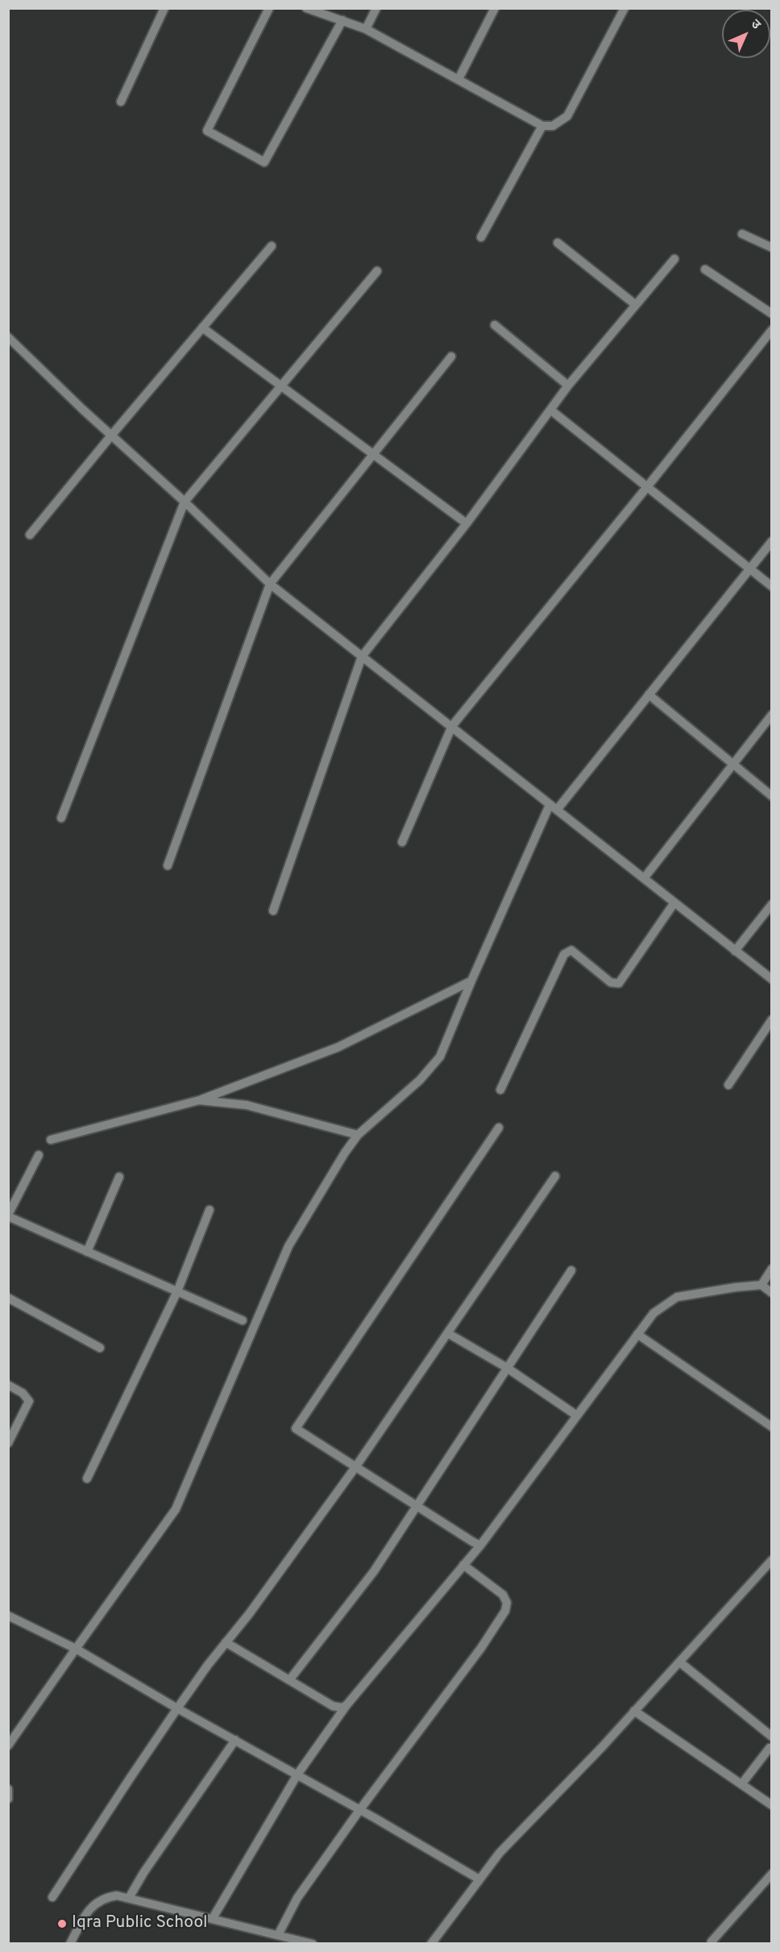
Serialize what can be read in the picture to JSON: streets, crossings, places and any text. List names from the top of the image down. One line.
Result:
{"places":["Iqra Public School"],"north":"top right"}
